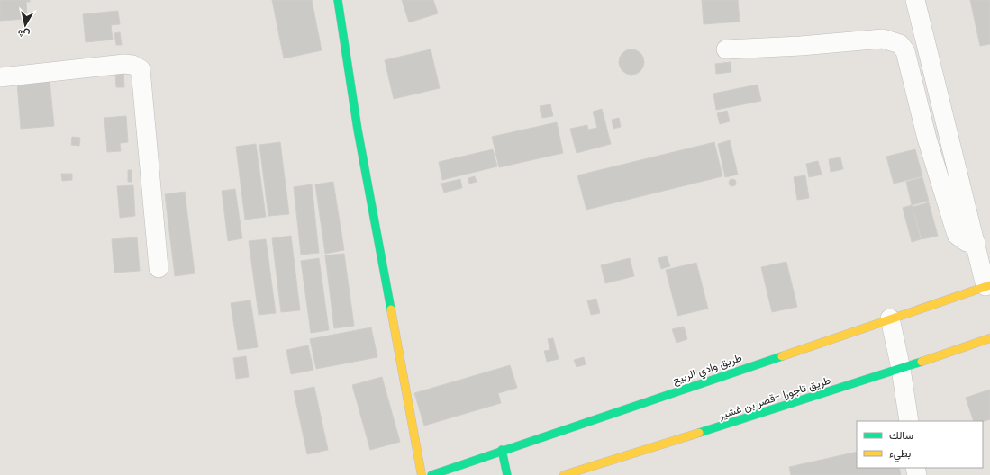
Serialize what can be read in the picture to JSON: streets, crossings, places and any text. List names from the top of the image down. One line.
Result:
{"streets":{"main road":["طريق وادي الربيع","طريق تاجورا -قصر بن غشير"]},"legend":["سالك","بطيء"],"north":"bottom"}
